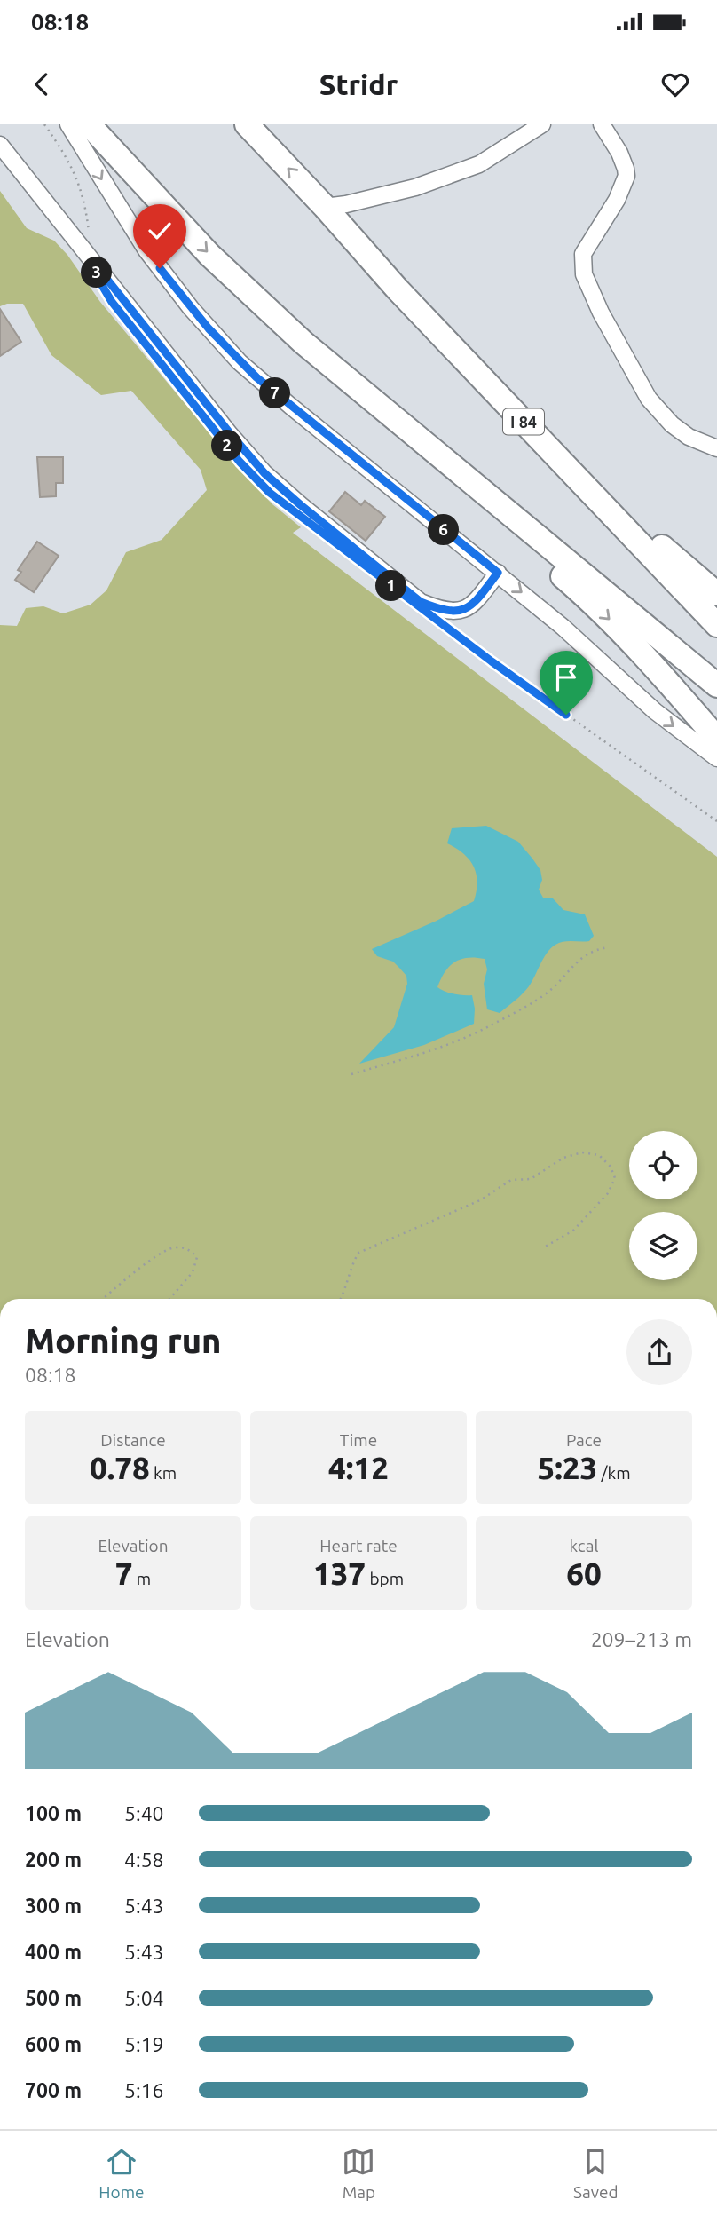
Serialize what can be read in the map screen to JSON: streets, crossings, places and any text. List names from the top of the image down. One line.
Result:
{"streets":{"highway":["I 84"]},"page":{"status":"08:18","header":"Stridr","pins":["3","7","2","6","1"],"heading":["Morning run","08:18"],"stats":[["Distance","0.78 km"],["Time","4:12"],["Pace","5:23 /km"],["Elevation","7 m"],["Heart rate","137 bpm"],["kcal","60"]],"chart":["Elevation","209–213 m"],"list":[{"name":"100 m","note":"5:40"},{"name":"200 m","note":"4:58"},{"name":"300 m","note":"5:43"},{"name":"400 m","note":"5:43"},{"name":"500 m","note":"5:04"},{"name":"600 m","note":"5:19"},{"name":"700 m","note":"5:16"}],"tabs":["Home","Map","Saved"]}}
